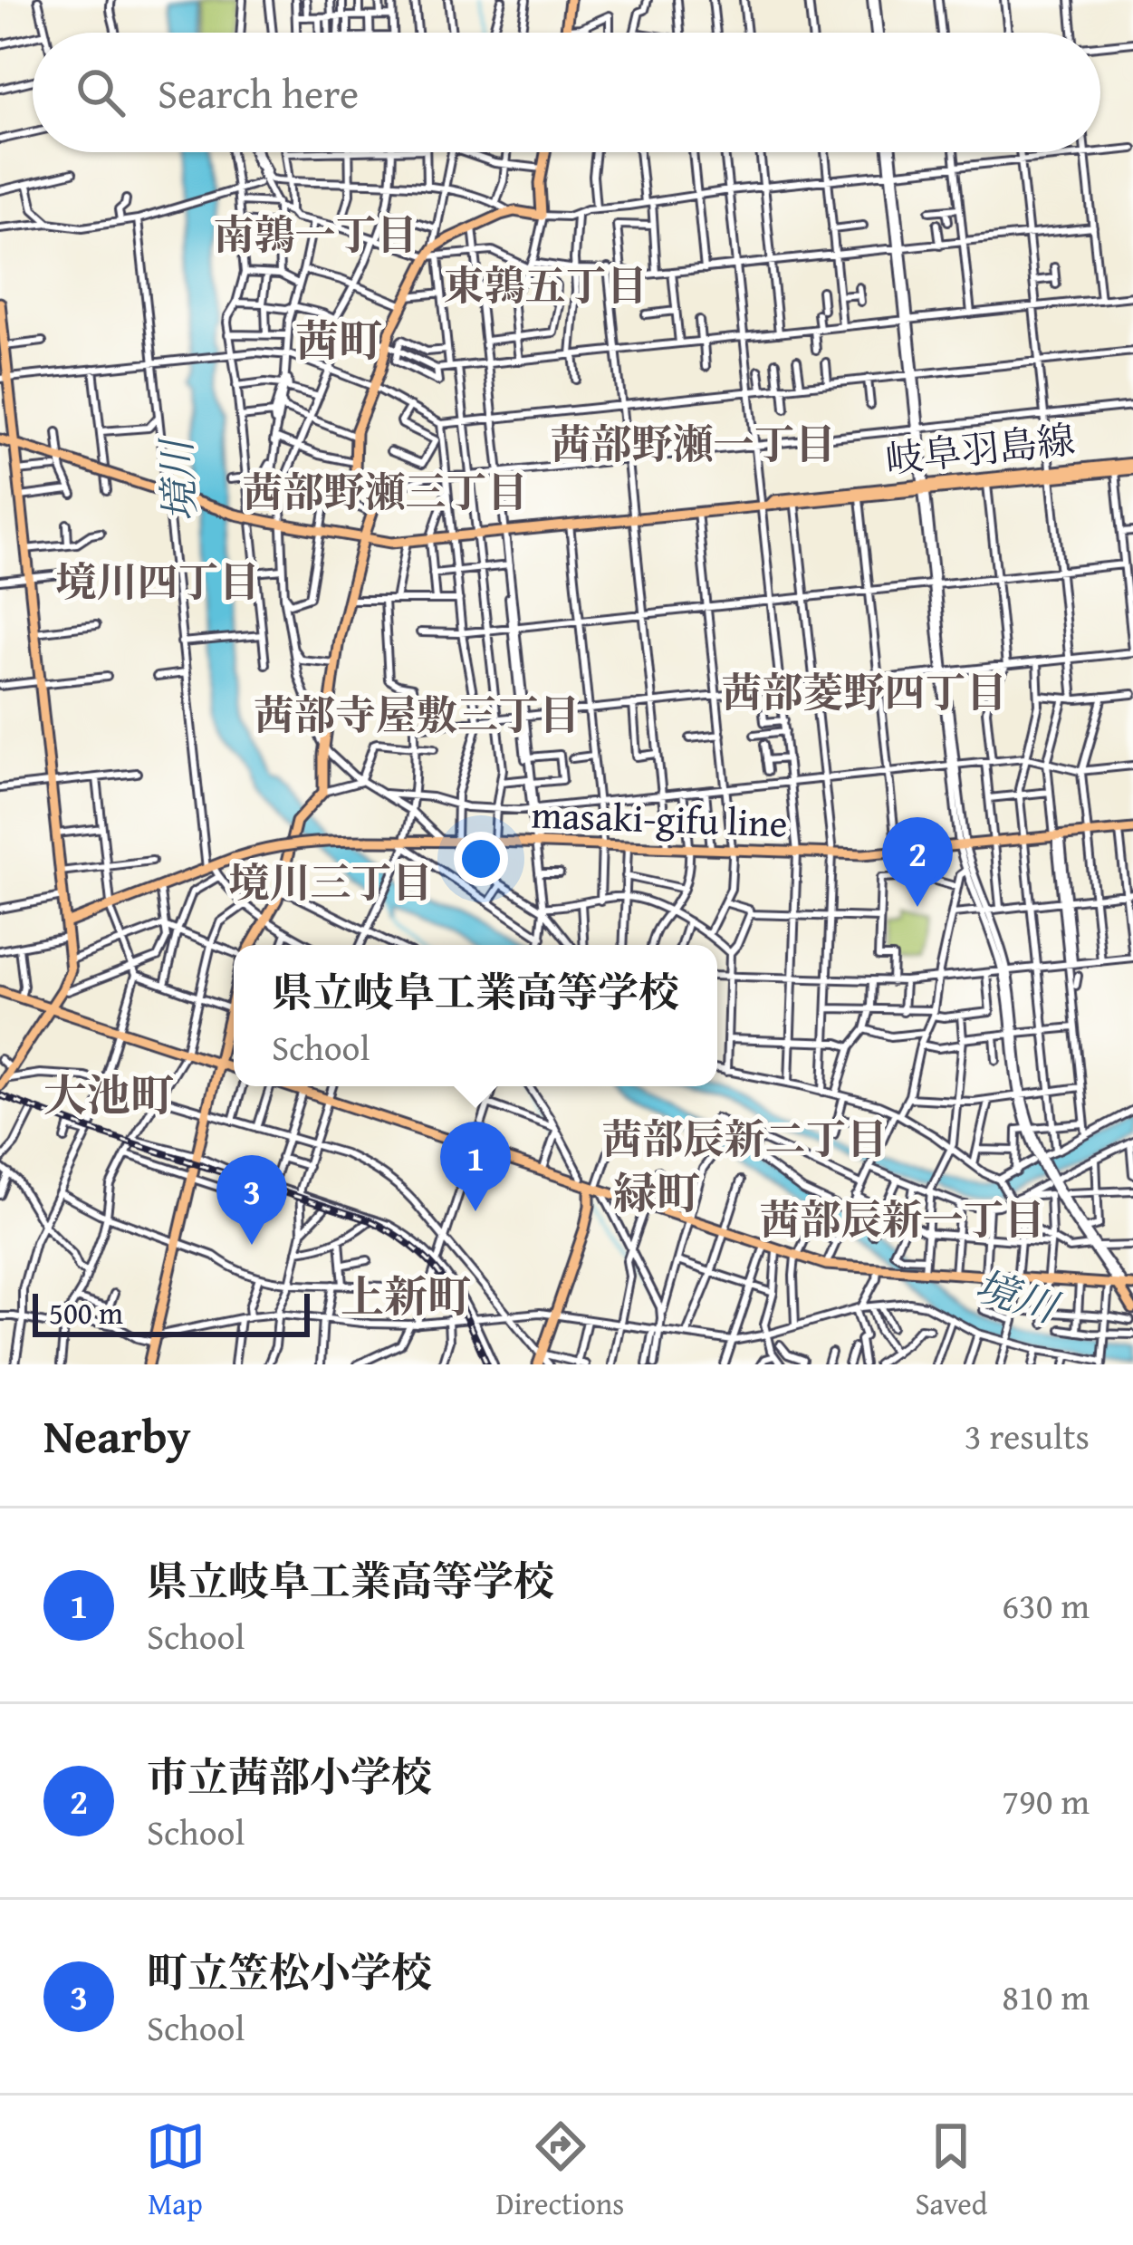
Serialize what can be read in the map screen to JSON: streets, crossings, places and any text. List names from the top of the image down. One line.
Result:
{"streets":{"main road":["岐阜羽島線","masaki-gifu line"]},"districts":["南鶉一丁目","東鶉五丁目","茜町","茜部野瀬一丁目","茜部野瀬三丁目","境川四丁目","茜部菱野四丁目","茜部寺屋敷三丁目","境川三丁目","大池町","茜部辰新二丁目","緑町","茜部辰新一丁目","上新町"],"water":["境川"],"scale_bar":"500 m","page":{"search":"Search here","pins":["2","1","3"],"popup":["県立岐阜工業高等学校","School"],"scale":"500 m","heading":["Nearby","3 results"],"list":[{"mark":"1","name":"県立岐阜工業高等学校","note":"School","value":"630 m"},{"mark":"2","name":"市立茜部小学校","note":"School","value":"790 m"},{"mark":"3","name":"町立笠松小学校","note":"School","value":"810 m"}],"nav":["Map","Directions","Saved"]}}
